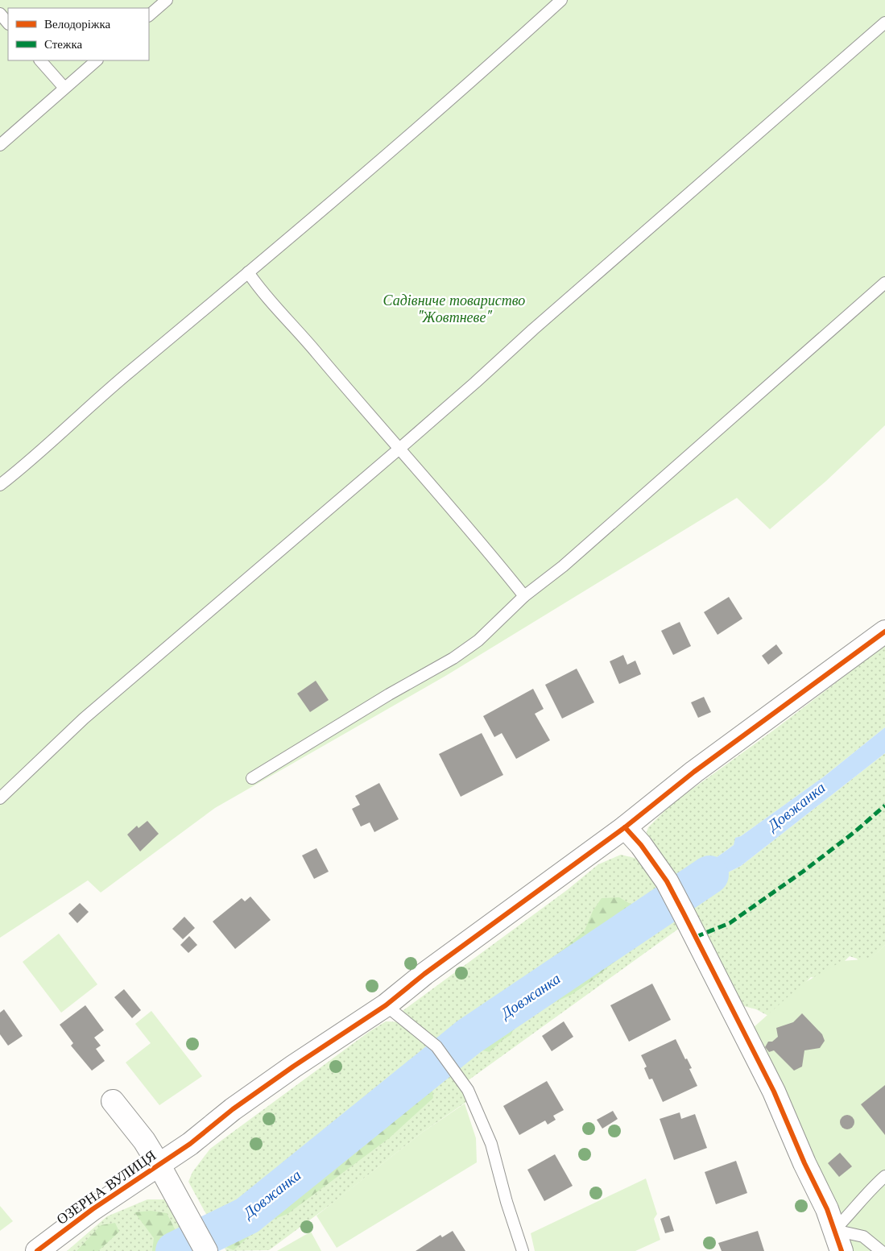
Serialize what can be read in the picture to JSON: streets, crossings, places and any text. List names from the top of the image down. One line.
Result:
{"streets":{"street":["ОЗЕРНА ВУЛИЦЯ"]},"water":["Довжанка"],"parks":["Садівниче товариство \"Жовтневе\""],"legend":["Велодоріжка","Стежка"]}
